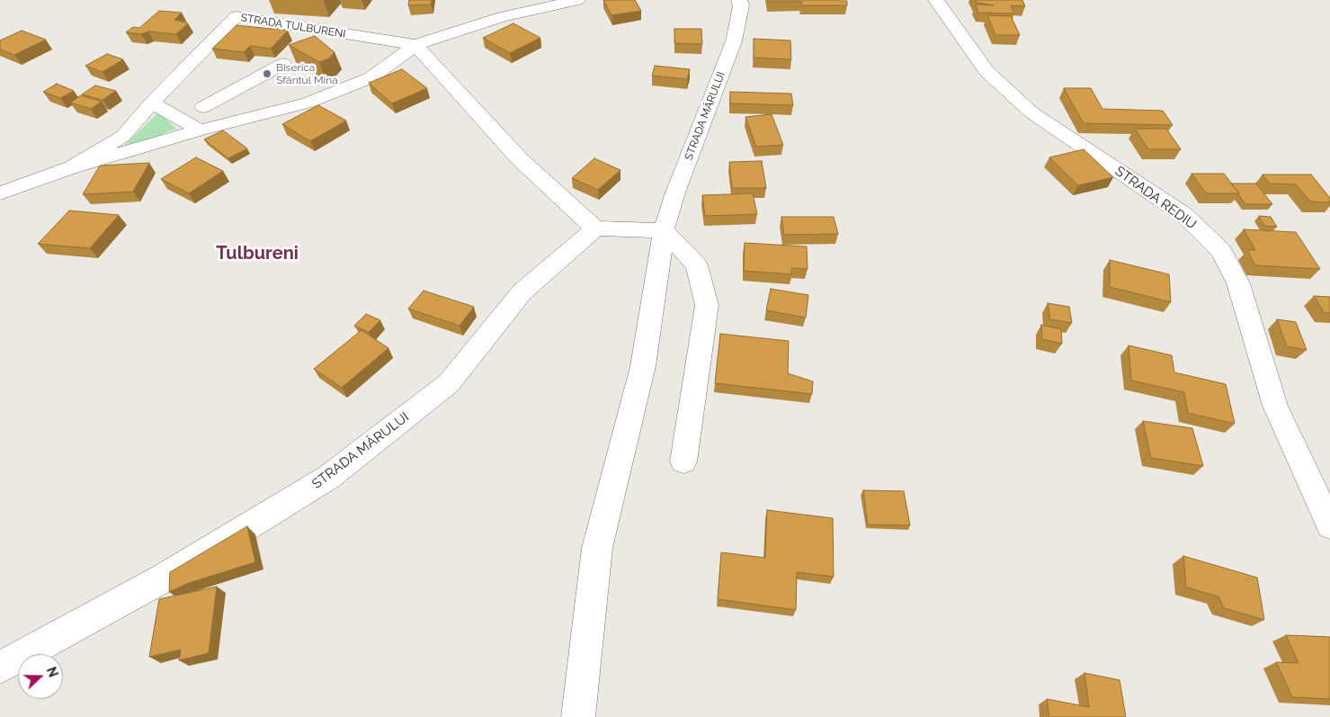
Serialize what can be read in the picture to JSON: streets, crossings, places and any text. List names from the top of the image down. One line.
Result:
{"streets":{"street":["STRADA TULBURENI","STRADA MĂRULUI","STRADA REDIU"]},"districts":["Tulbureni"],"places":["Biserica Sfântul Mina"],"north":"right"}
